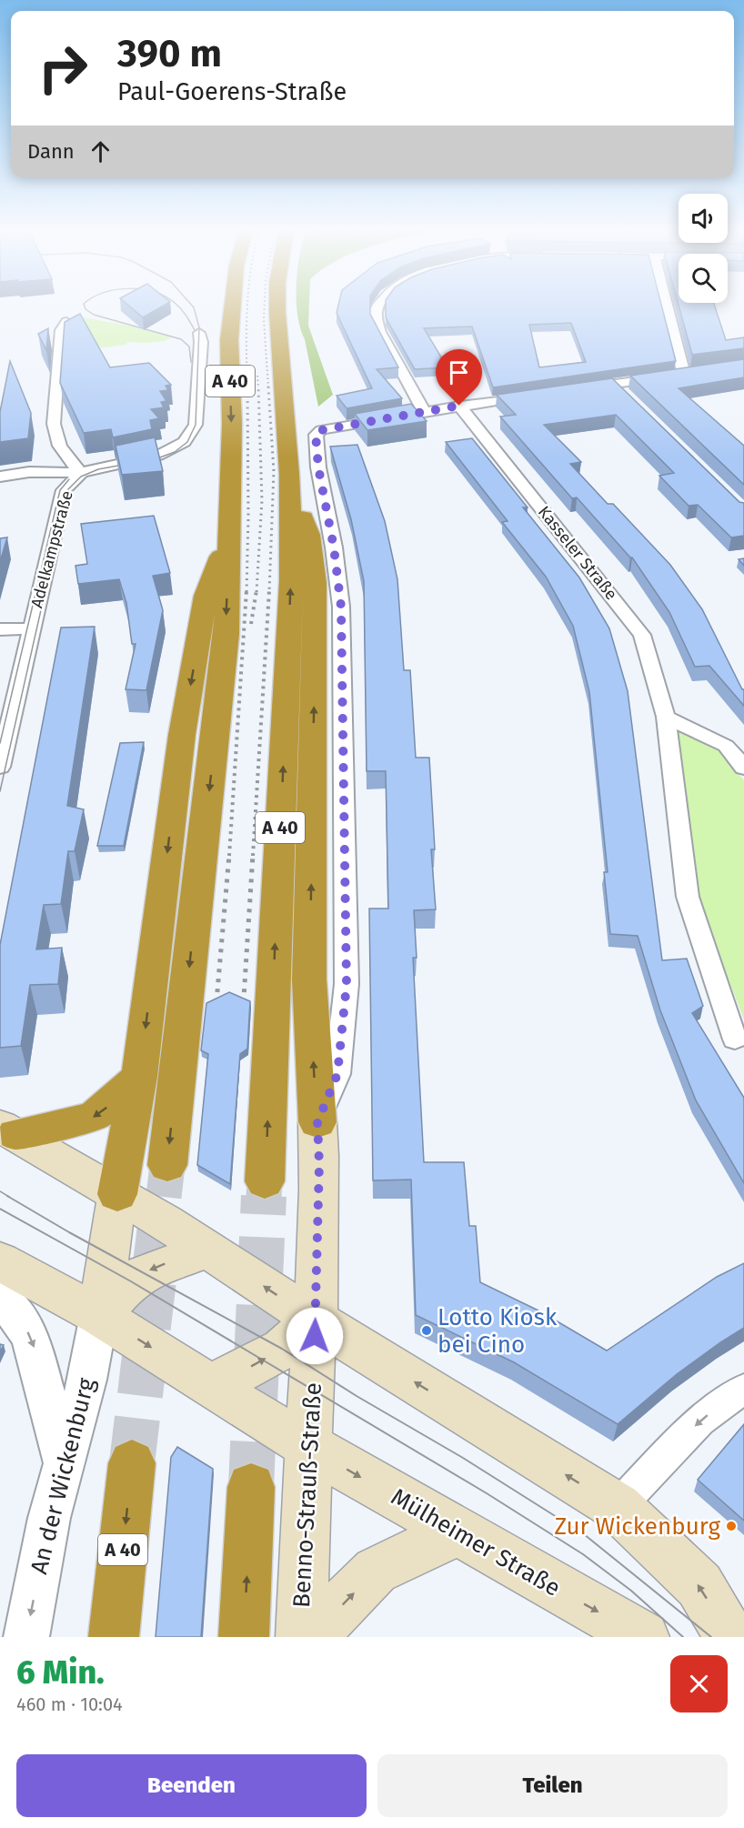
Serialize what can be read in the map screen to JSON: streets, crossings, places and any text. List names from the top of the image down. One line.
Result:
{"streets":{"highway":["A 40"],"main road":["Benno-Strauß-Straße","Mülheimer Straße"],"street":["Adelkampstraße","Kasseler Straße","An der Wickenburg"]},"crossings":[["An der Wickenburg","Mülheimer Straße"],["Benno-Strauß-Straße","Mülheimer Straße"]],"one_way":["An der Wickenburg"],"places":["Lotto Kiosk bei Cino","Zur Wickenburg"],"page":{"turn":["390 m","Paul-Goerens-Straße"],"then":"Dann","heading":["6 Min.","460 m · 10:04"],"buttons":["Beenden","Teilen"]}}
